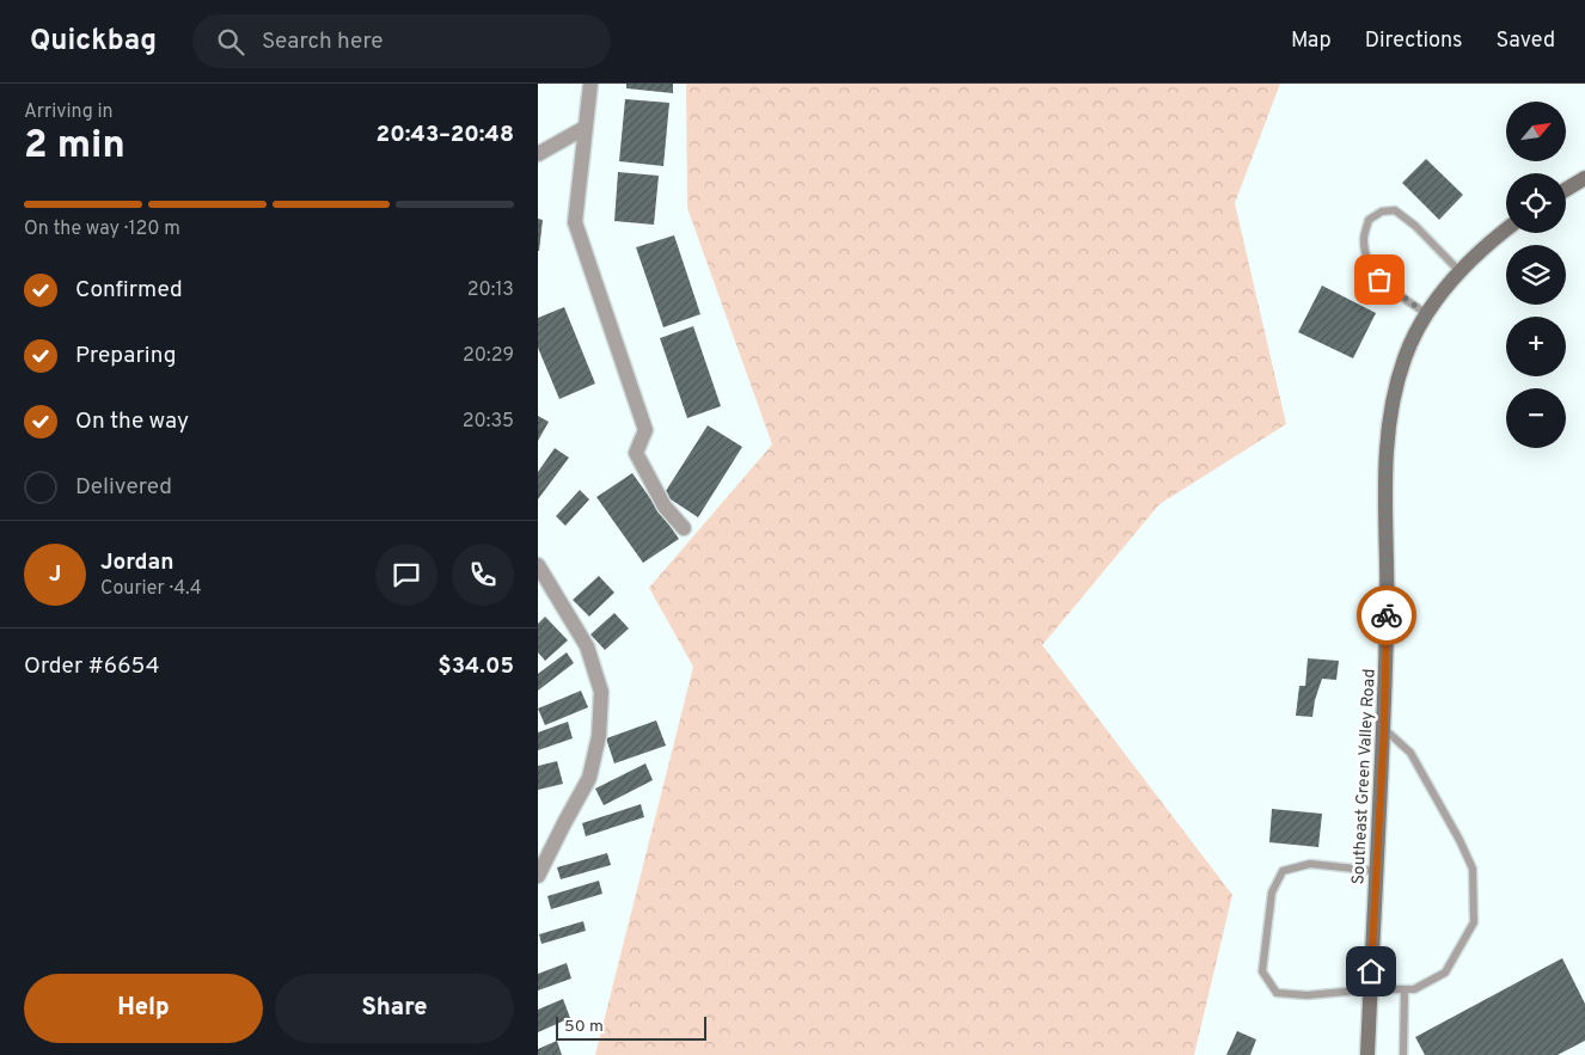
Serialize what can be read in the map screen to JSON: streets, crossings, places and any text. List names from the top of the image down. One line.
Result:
{"streets":{"street":["Southeast Green Valley Road"]},"scale_bar":"50 m","north":"top right","page":{"header":"Quickbag","search":"Search here","nav":["Map","Directions","Saved"],"heading":["2 min","Arriving in","20:43–20:48"],"panel":["Jordan","Courier · 4.4","Order #6654","$34.05"],"map_buttons":["+","−"],"bar":"On the way · 120 m","list":[["Confirmed","20:13"],["Preparing","20:29"],["On the way","20:35"],"Delivered"],"round":"J","buttons":["Help","Share"],"scale":"50 m"}}
